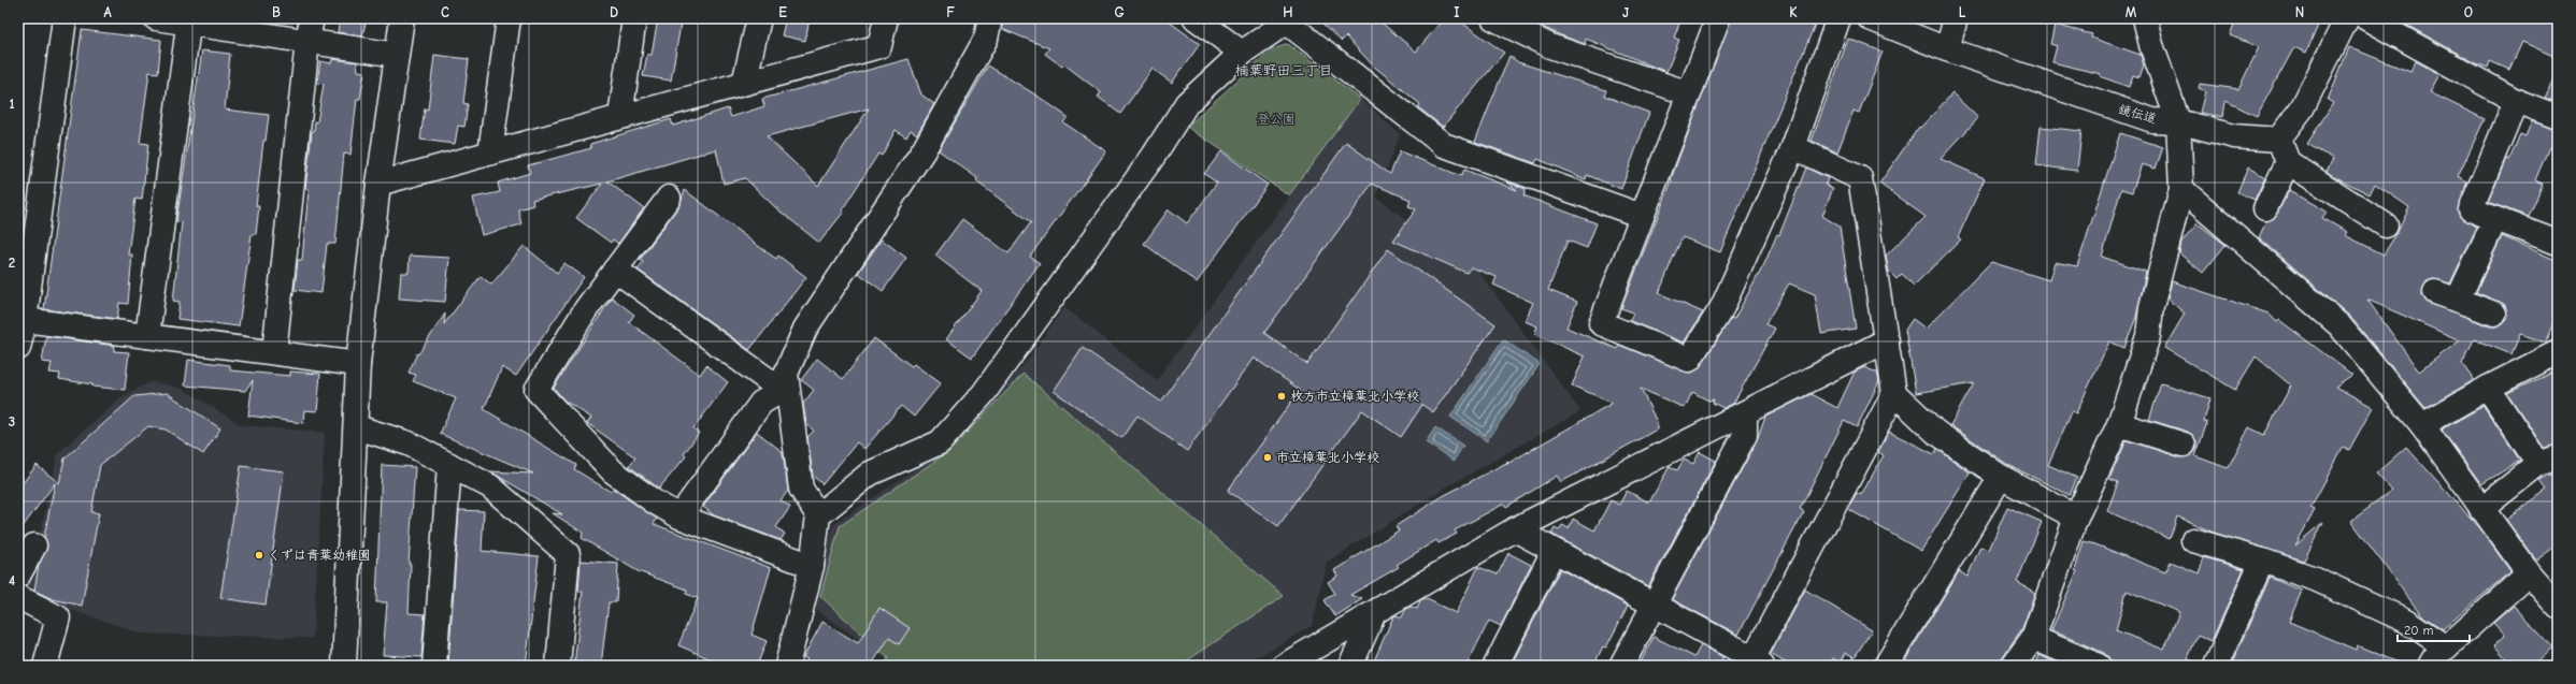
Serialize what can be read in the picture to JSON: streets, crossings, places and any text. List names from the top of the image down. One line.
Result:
{"streets":{"street":["鏡伝道"]},"districts":["楠葉野田三丁目"],"parks":["登公園"],"places":["枚方市立樟葉北小学校","市立樟葉北小学校","くずは青葉幼稚園"],"scale_bar":"20 m","grid":{"columns":["A","B","C","D","E","F","G","H","I","J","K","L","M","N","O"],"rows":["1","2","3","4"]}}
